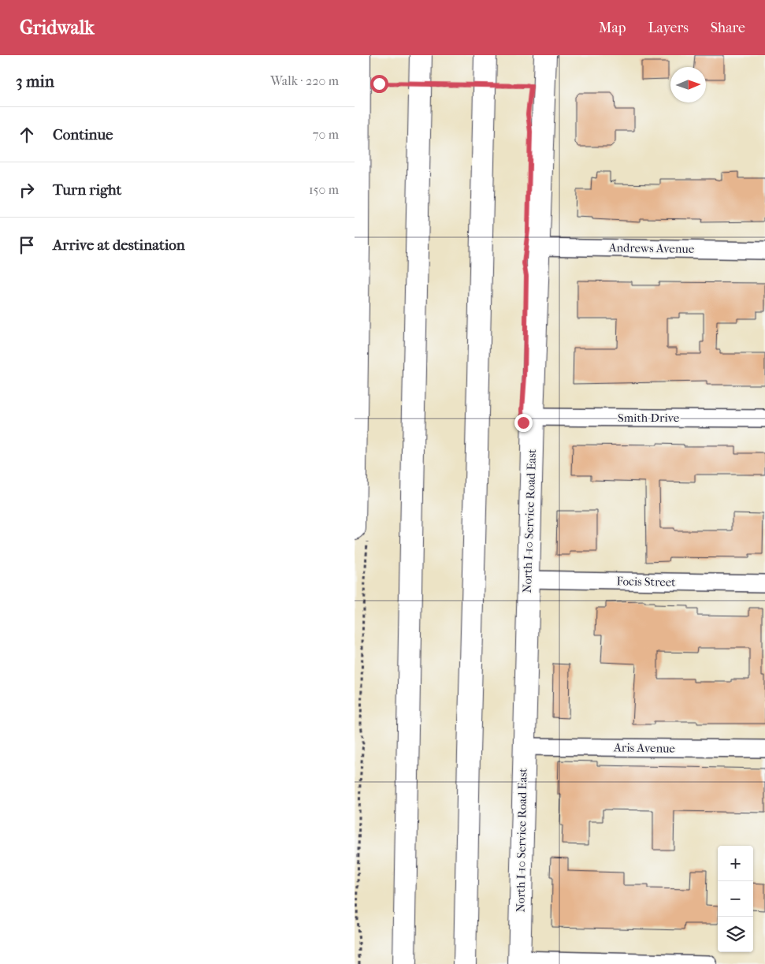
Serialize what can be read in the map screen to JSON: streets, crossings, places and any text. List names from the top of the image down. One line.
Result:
{"streets":{"main road":["North I-10 Service Road East"],"street":["Andrews Avenue","Smith Drive","Focis Street","Aris Avenue"]},"crossings":[["Andrews Avenue","North I-10 Service Road East"],["Smith Drive","North I-10 Service Road East"],["North I-10 Service Road East","Focis Street"],["North I-10 Service Road East","Aris Avenue"]],"north":"right","page":{"header":"Gridwalk","nav":["Map","Layers","Share"],"heading":["3 min","Walk · 220 m"],"list":[["Continue","70 m"],["Turn right","150 m"],"Arrive at destination"],"map_buttons":["+","−"]}}
